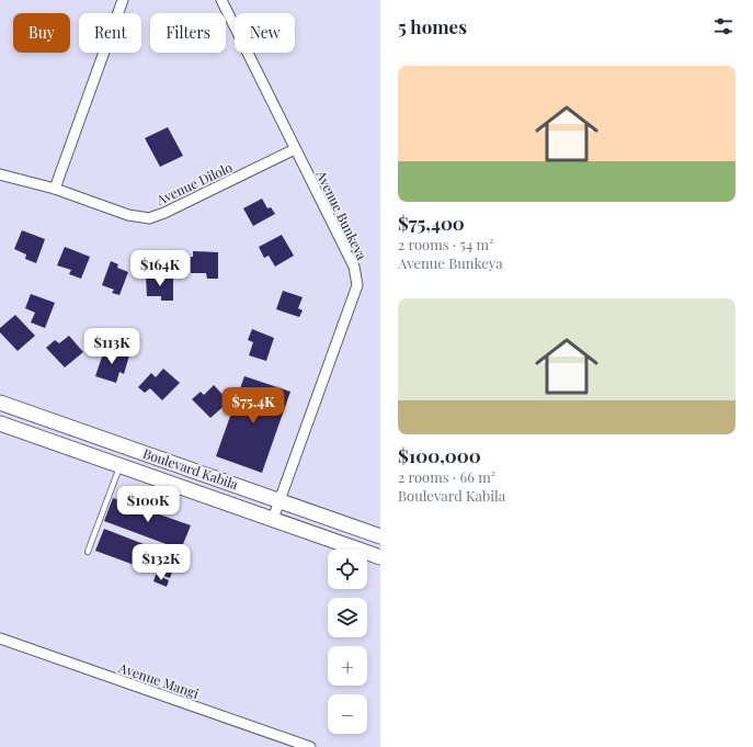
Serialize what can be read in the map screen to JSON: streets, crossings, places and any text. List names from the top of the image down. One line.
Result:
{"streets":{"street":["Avenue Dilolo","Avenue Bunkeya","Boulevard Kabila","Avenue Mangi"]},"crossings":[["Avenue Dilolo","Avenue Bunkeya"],["Avenue Bunkeya","Boulevard Kabila"]],"page":{"heading":"5 homes","chip":["Buy","Rent","Filters","New"],"list":[{"name":"$75,400","note":"2 rooms · 54 m² · Avenue Bunkeya"},{"name":"$100,000","note":"2 rooms · 66 m² · Boulevard Kabila"}],"price":["$164K","$113K","$75.4K","$100K","$132K"],"map_buttons":["+","−"]}}
